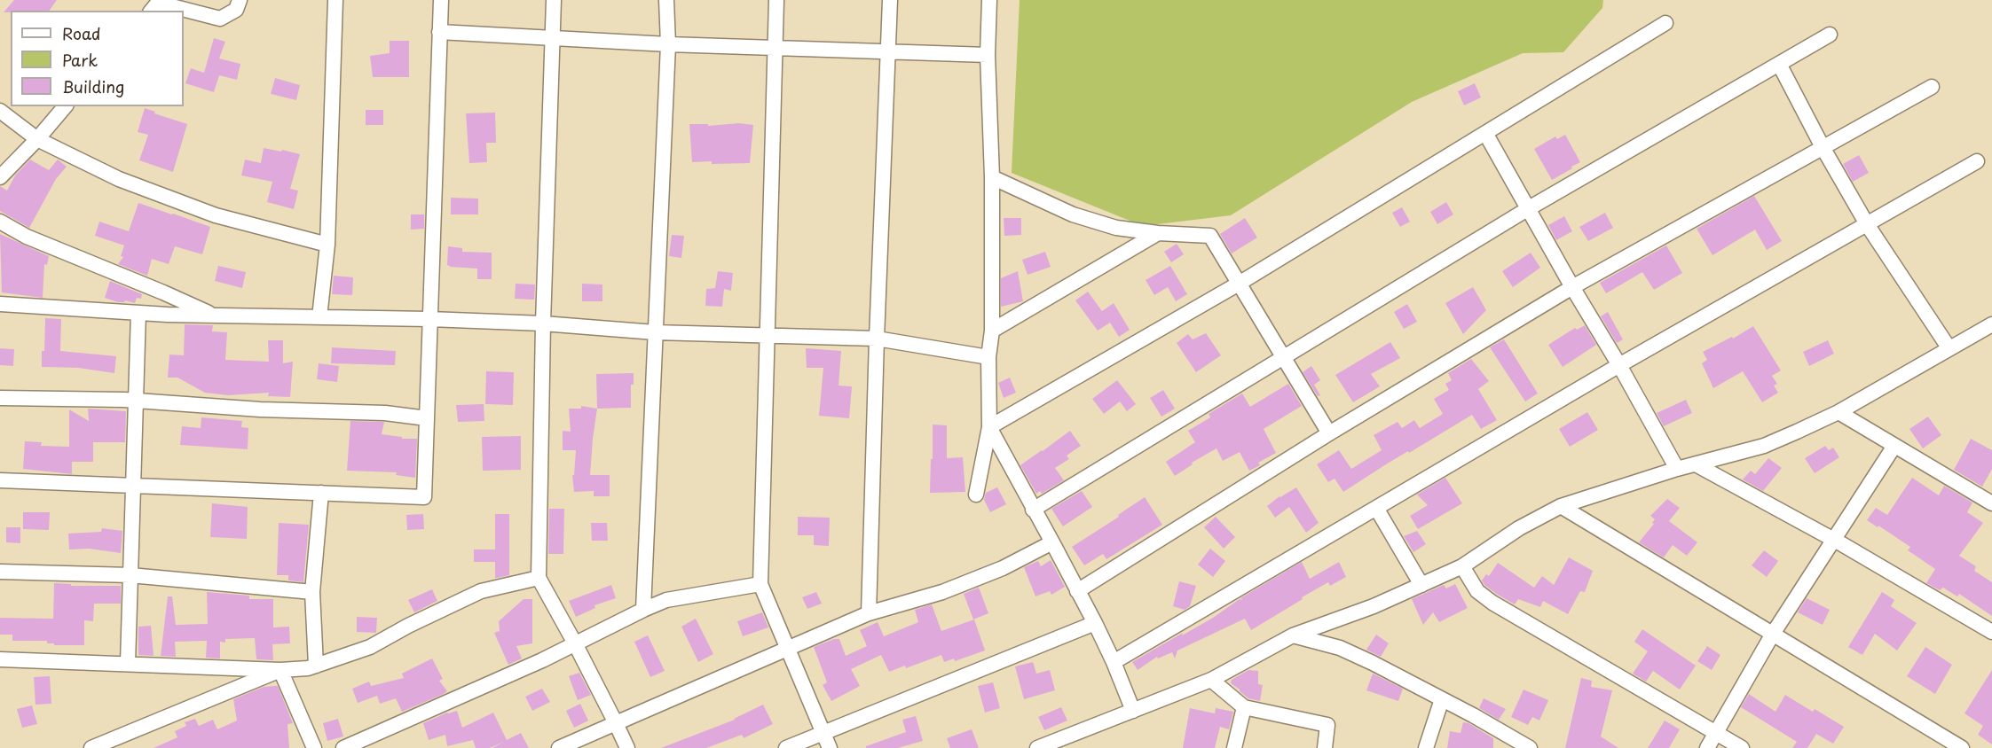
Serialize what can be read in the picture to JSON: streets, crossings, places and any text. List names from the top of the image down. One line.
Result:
{"legend":["Road","Park","Building"]}
